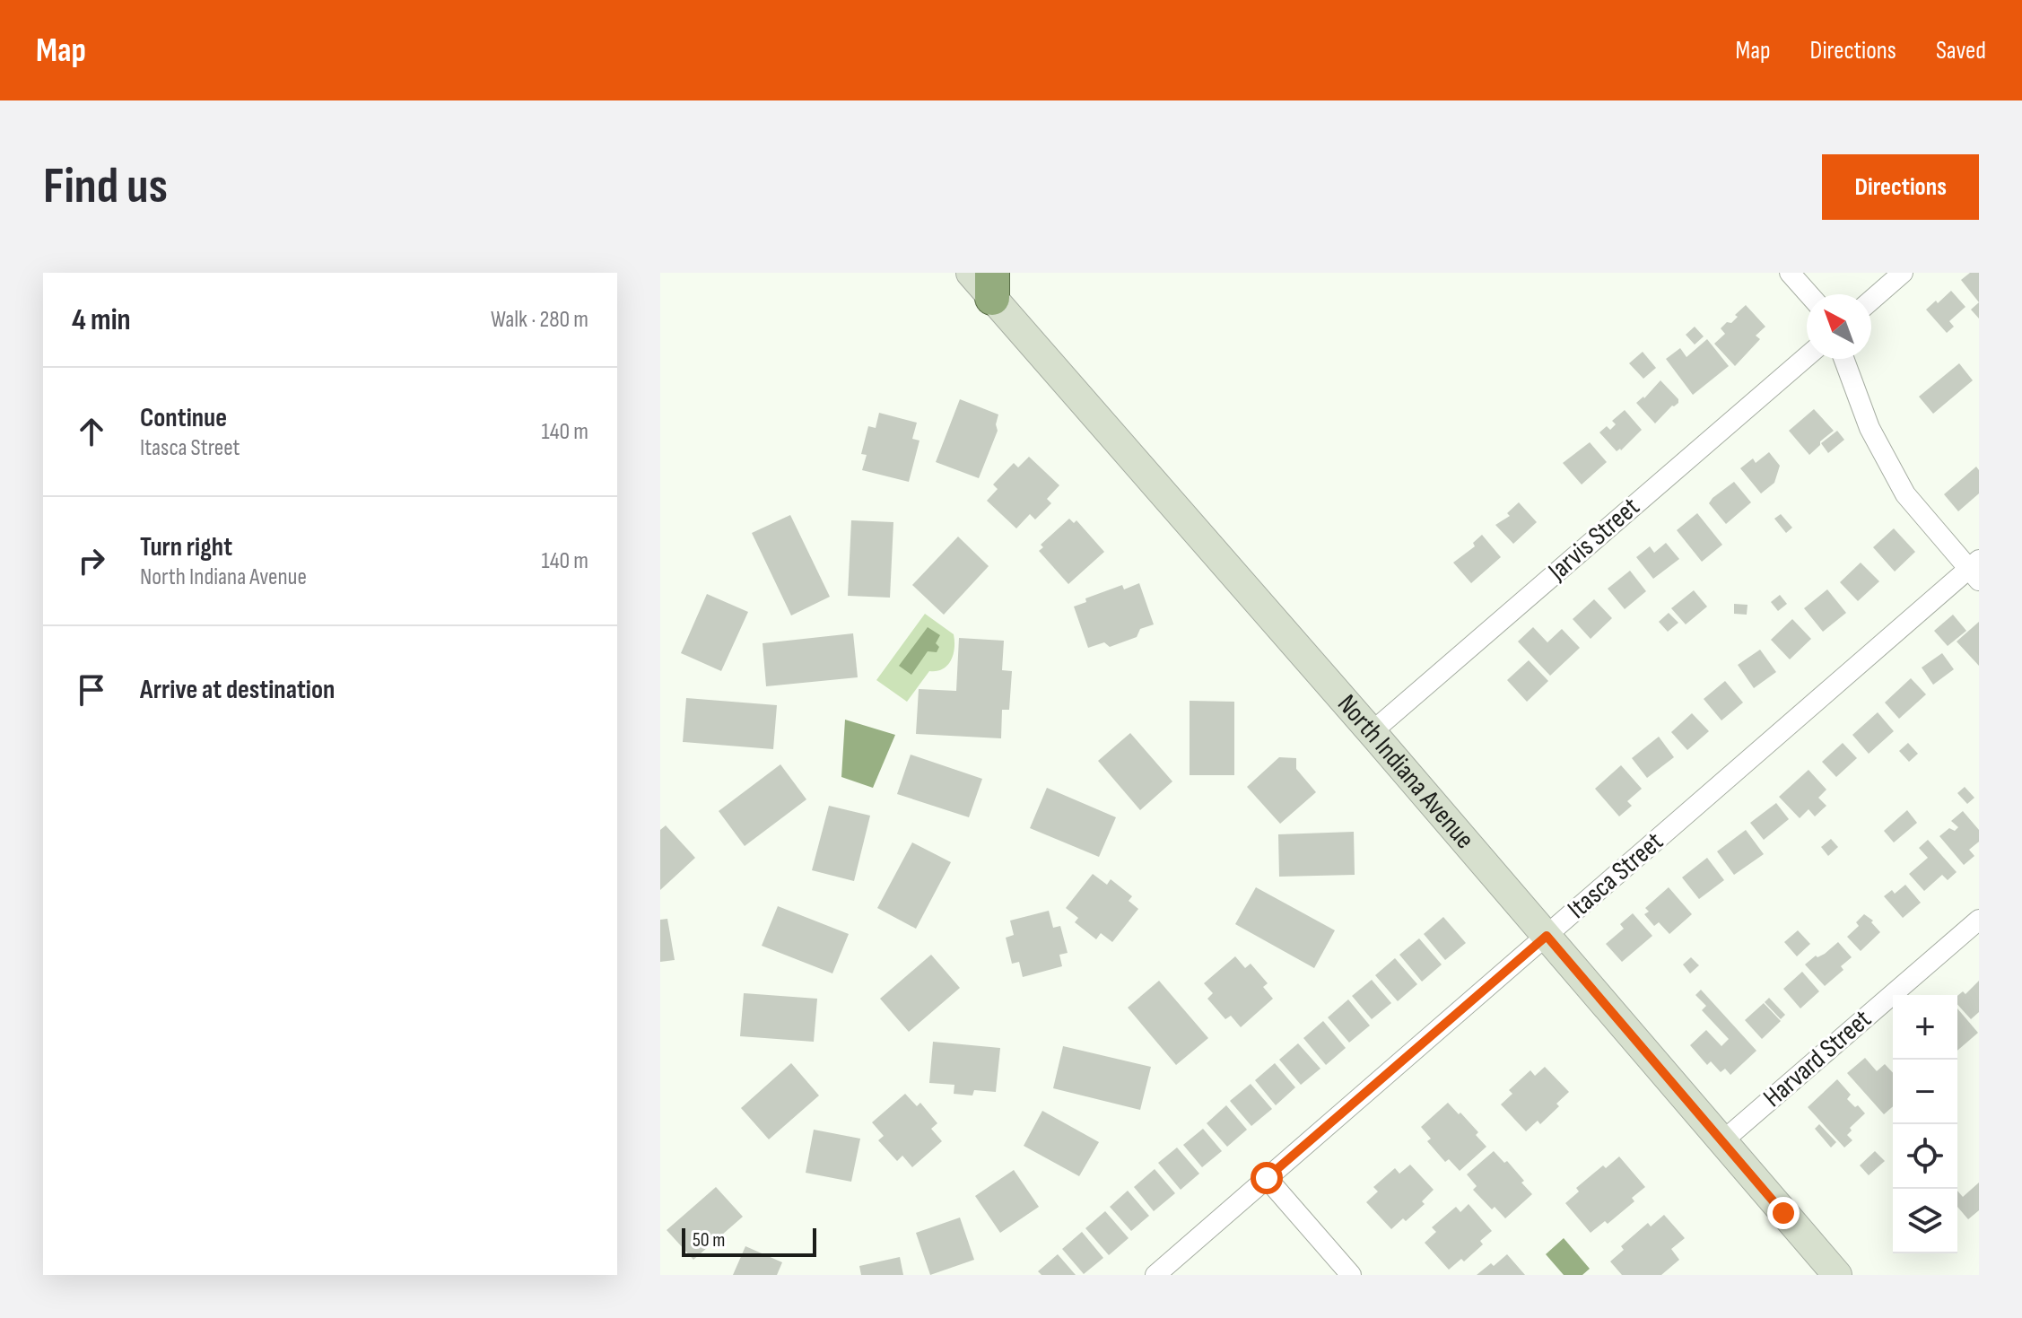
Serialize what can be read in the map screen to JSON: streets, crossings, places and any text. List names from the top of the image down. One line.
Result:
{"streets":{"main road":["North Indiana Avenue"],"street":["Jarvis Street","Itasca Street","Harvard Street"]},"crossings":[["Jarvis Street","North Indiana Avenue"],["North Indiana Avenue","Itasca Street"],["North Indiana Avenue","Harvard Street"]],"scale_bar":"50 m","north":"top left","page":{"header":"Map","nav":["Map","Directions","Saved"],"buttons":"Directions","title":"Find us","heading":["4 min","Walk · 280 m"],"list":[["Continue","Itasca Street","140 m"],["Turn right","North Indiana Avenue","140 m"],"Arrive at destination"],"map_buttons":["+","−"],"scale":"50 m"}}
